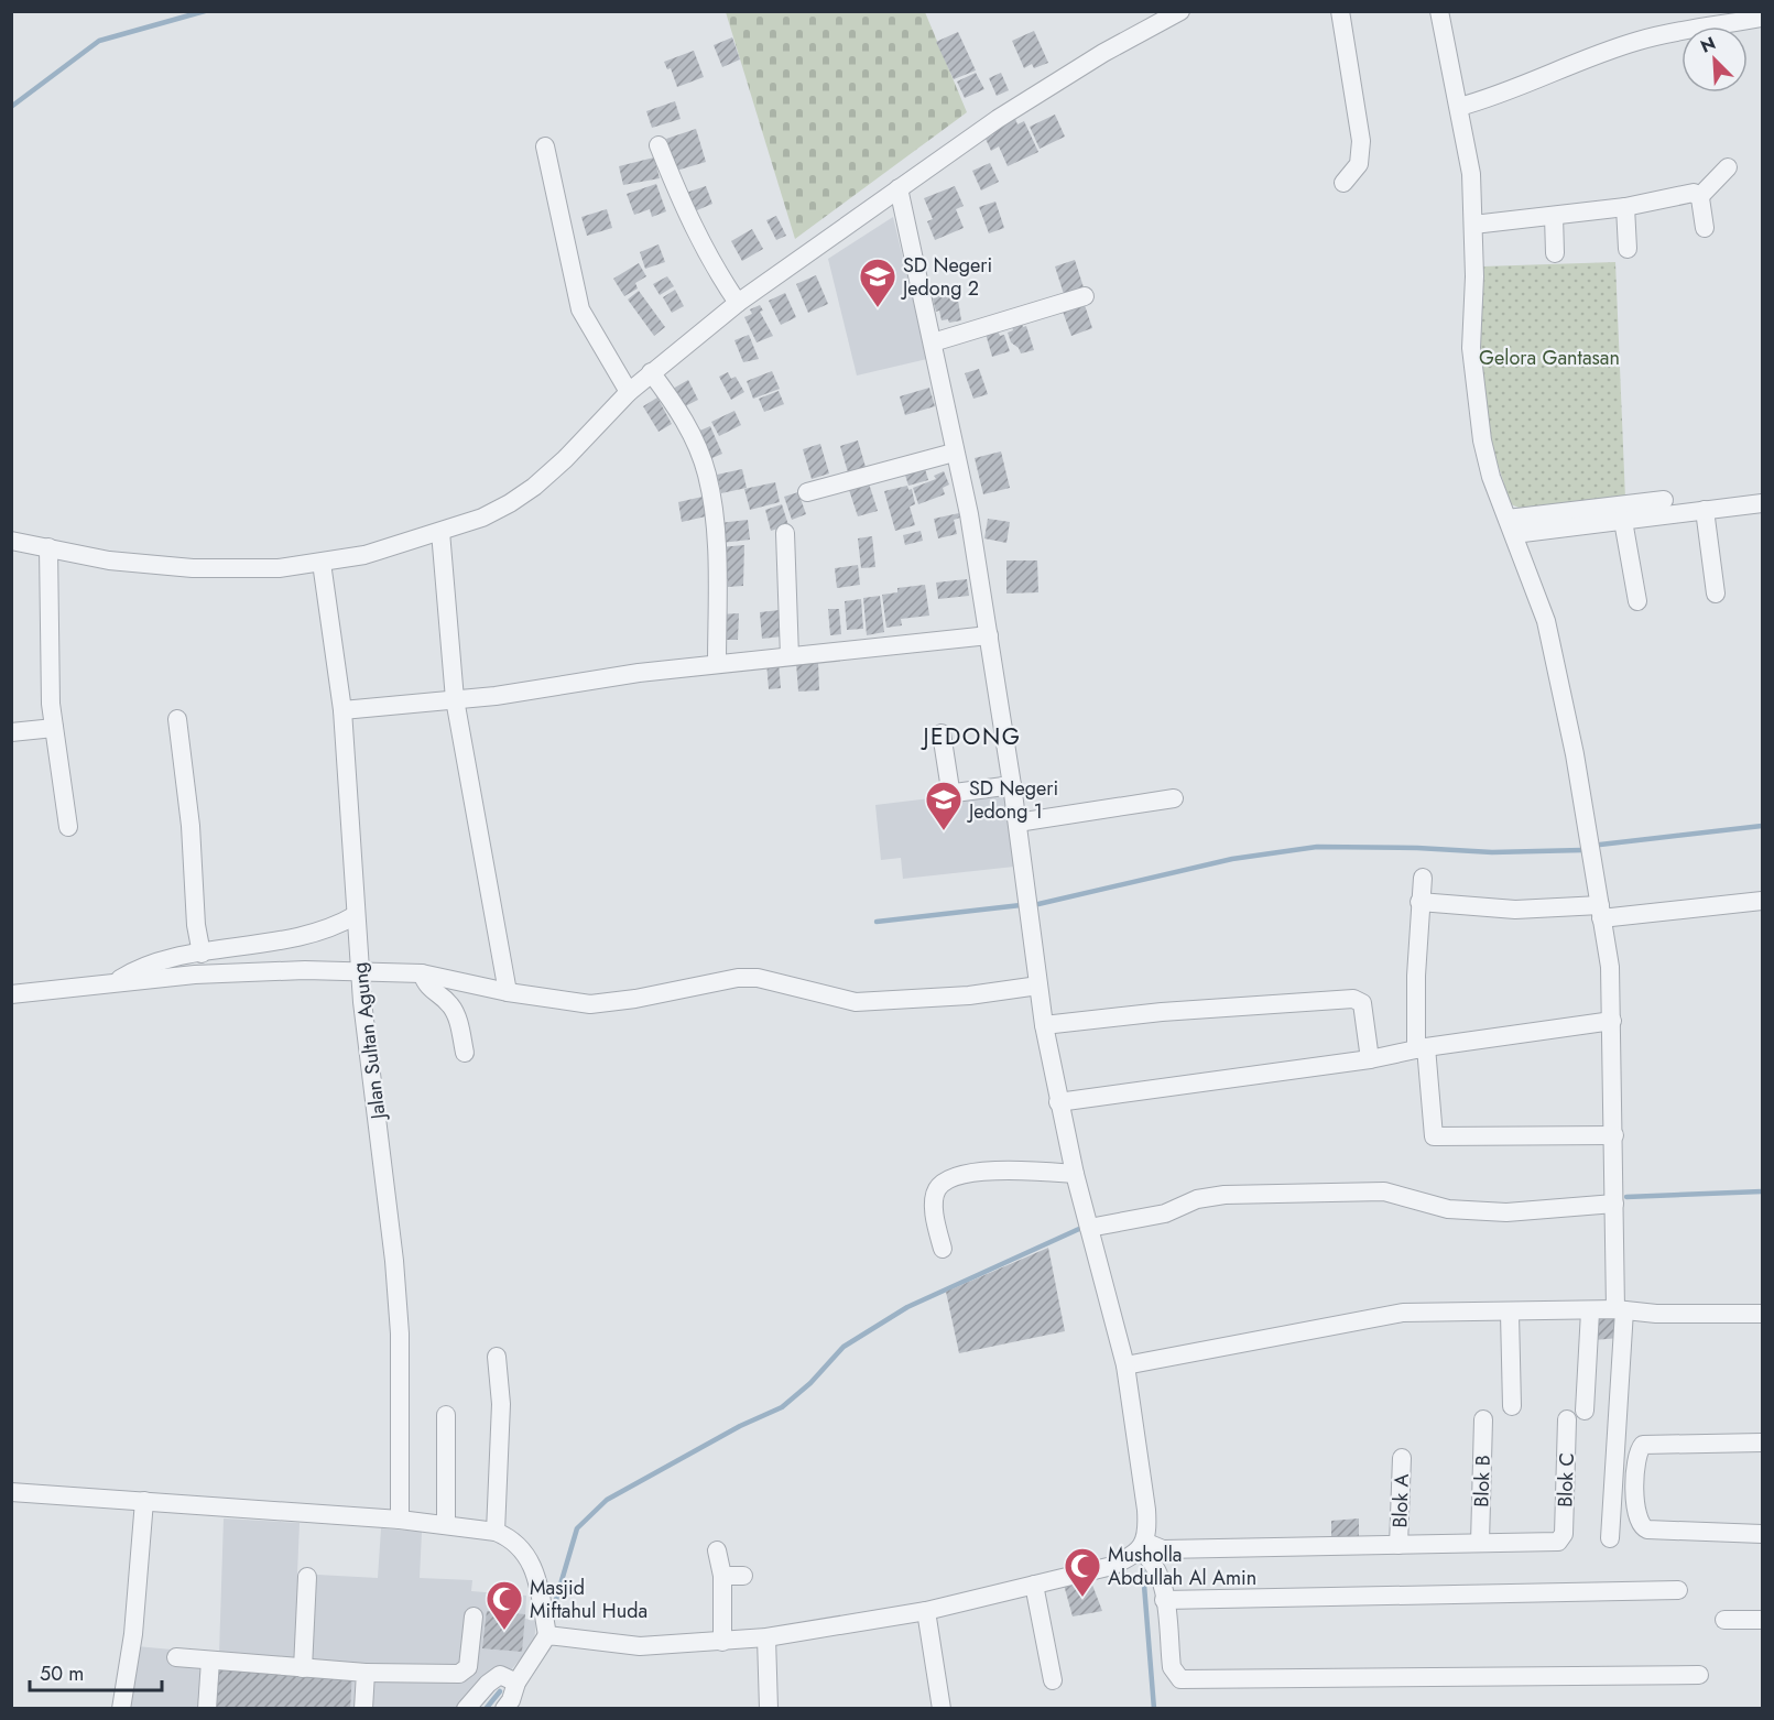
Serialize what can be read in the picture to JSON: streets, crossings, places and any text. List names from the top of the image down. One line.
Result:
{"streets":{"street":["Jalan Sultan Agung","Blok C","Blok B","Blok A"]},"crossings":[["Blok C","Blok B"]],"districts":["JEDONG"],"parks":["Gelora Gantasan"],"places":{"school or university":["SD Negeri Jedong 2","SD Negeri Jedong 1"],"mosque":["Musholla Abdullah Al Amin","Masjid Miftahul Huda"]},"scale_bar":"50 m","north":"top left"}
